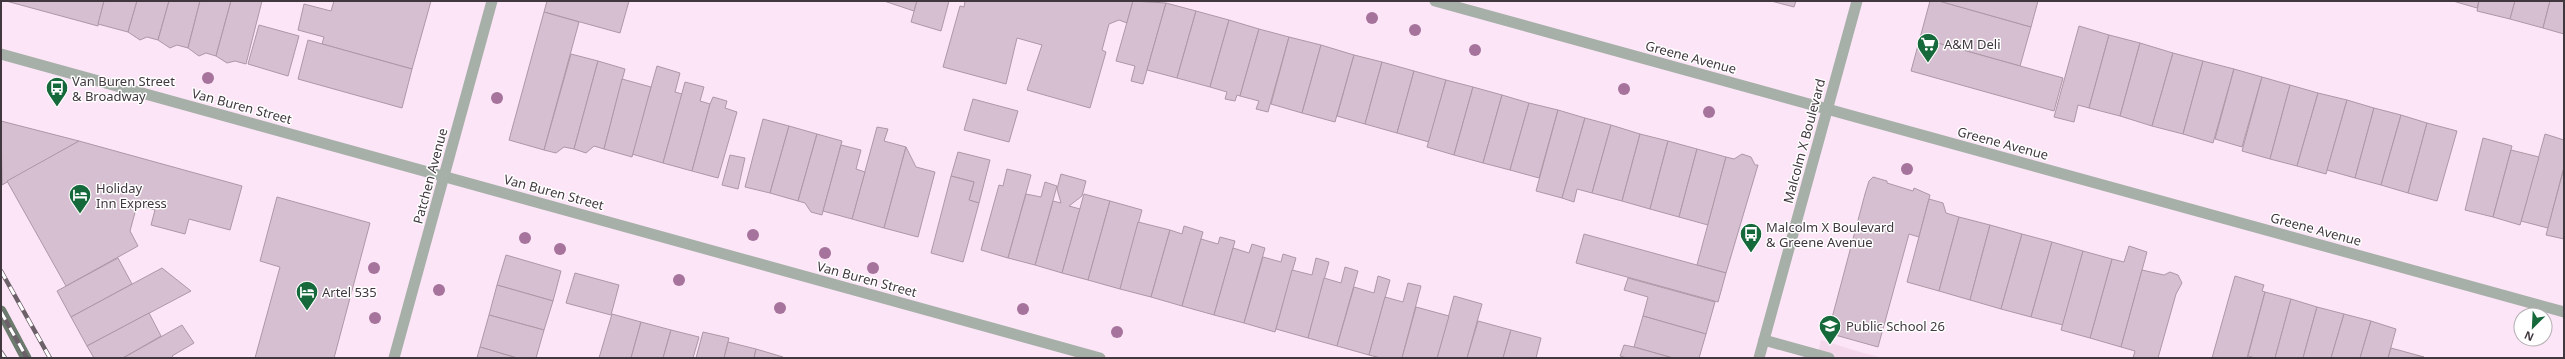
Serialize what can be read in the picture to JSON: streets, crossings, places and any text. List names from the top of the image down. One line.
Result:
{"streets":{"street":["Greene Avenue","Van Buren Street","Malcolm X Boulevard","Patchen Avenue"]},"crossings":[["Greene Avenue","Malcolm X Boulevard"],["Van Buren Street","Patchen Avenue"]],"places":{"supermarket":["A&M Deli"],"bus stop":["Van Buren Street & Broadway","Malcolm X Boulevard & Greene Avenue"],"hotel":["Holiday Inn Express","Artel 535"],"school or university":["Public School 26"]},"north":"bottom left"}
